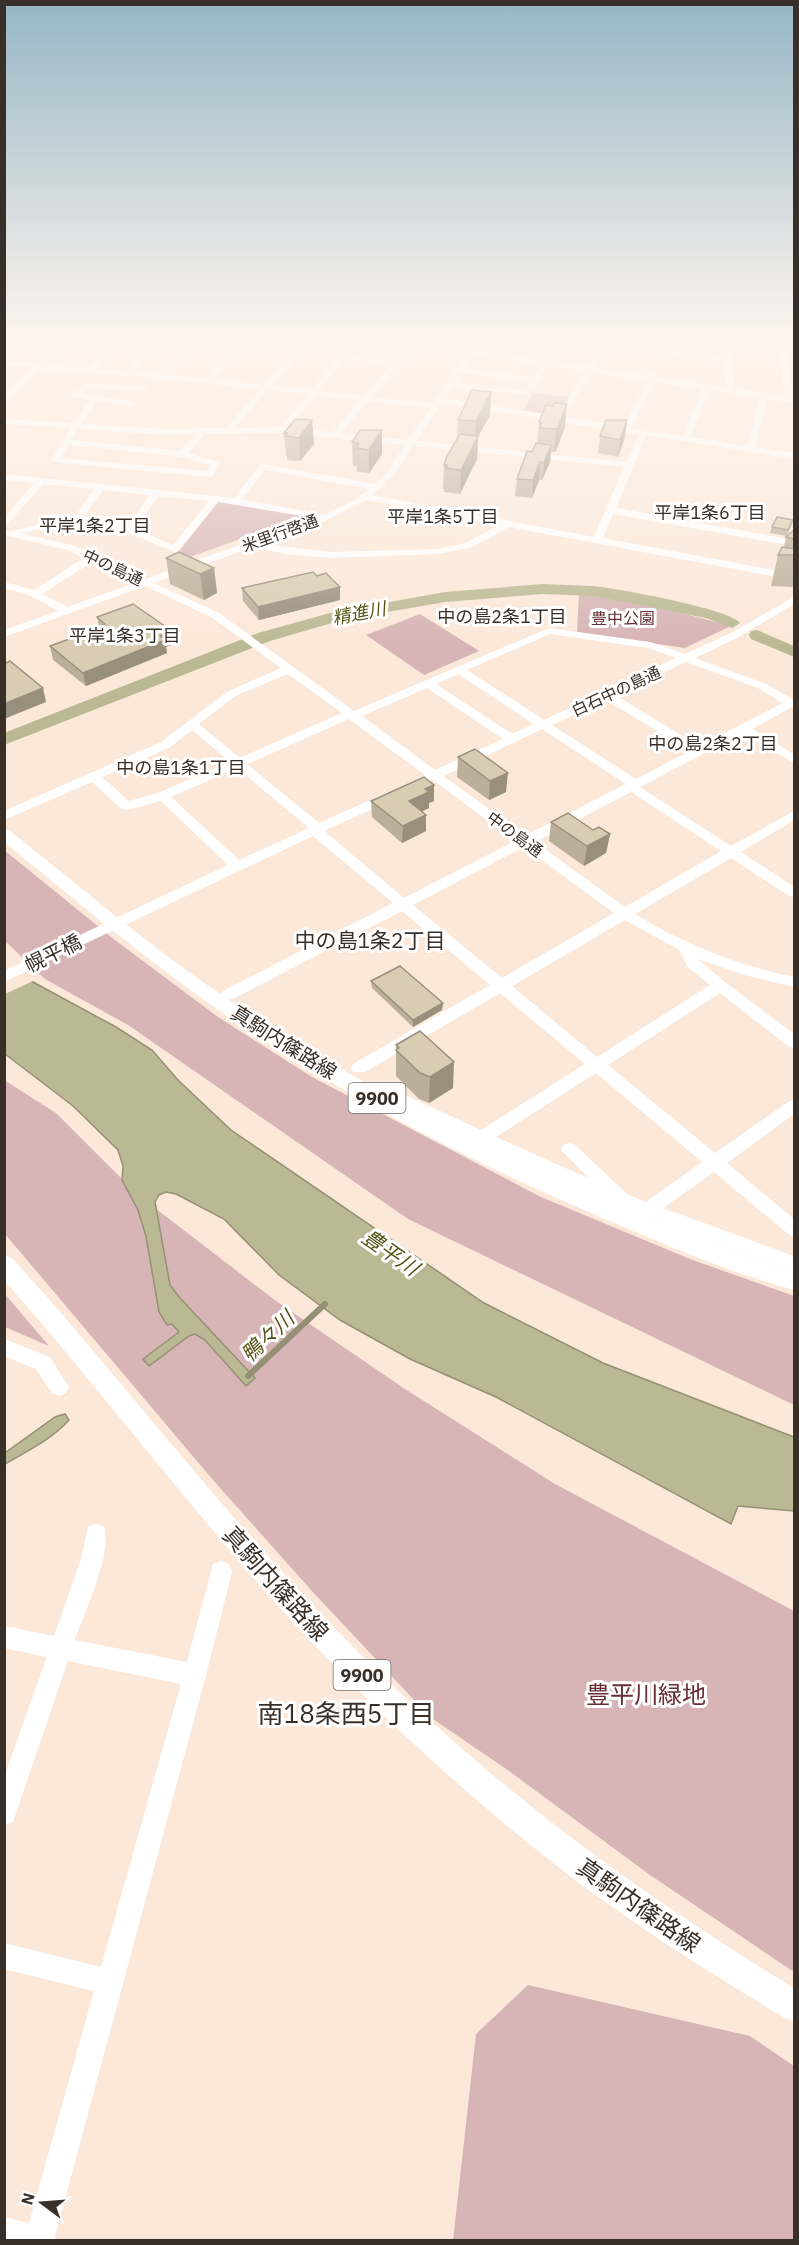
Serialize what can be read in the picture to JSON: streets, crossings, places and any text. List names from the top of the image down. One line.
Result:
{"streets":{"main road":["真駒内篠路線","9900"],"street":["米里行啓通","中の島通","白石中の島通","幌平橋"]},"crossings":[["米里行啓通","中の島通"],["中の島通","白石中の島通"],["白石中の島通","幌平橋"],["幌平橋","真駒内篠路線"]],"districts":["平岸1条6丁目","平岸1条5丁目","平岸1条2丁目","中の島2条1丁目","平岸1条3丁目","中の島2条2丁目","中の島1条1丁目","中の島1条2丁目","南18条西5丁目"],"water":["精進川","豊平川","鴨々川"],"parks":["豊中公園","豊平川緑地"],"north":"left"}
